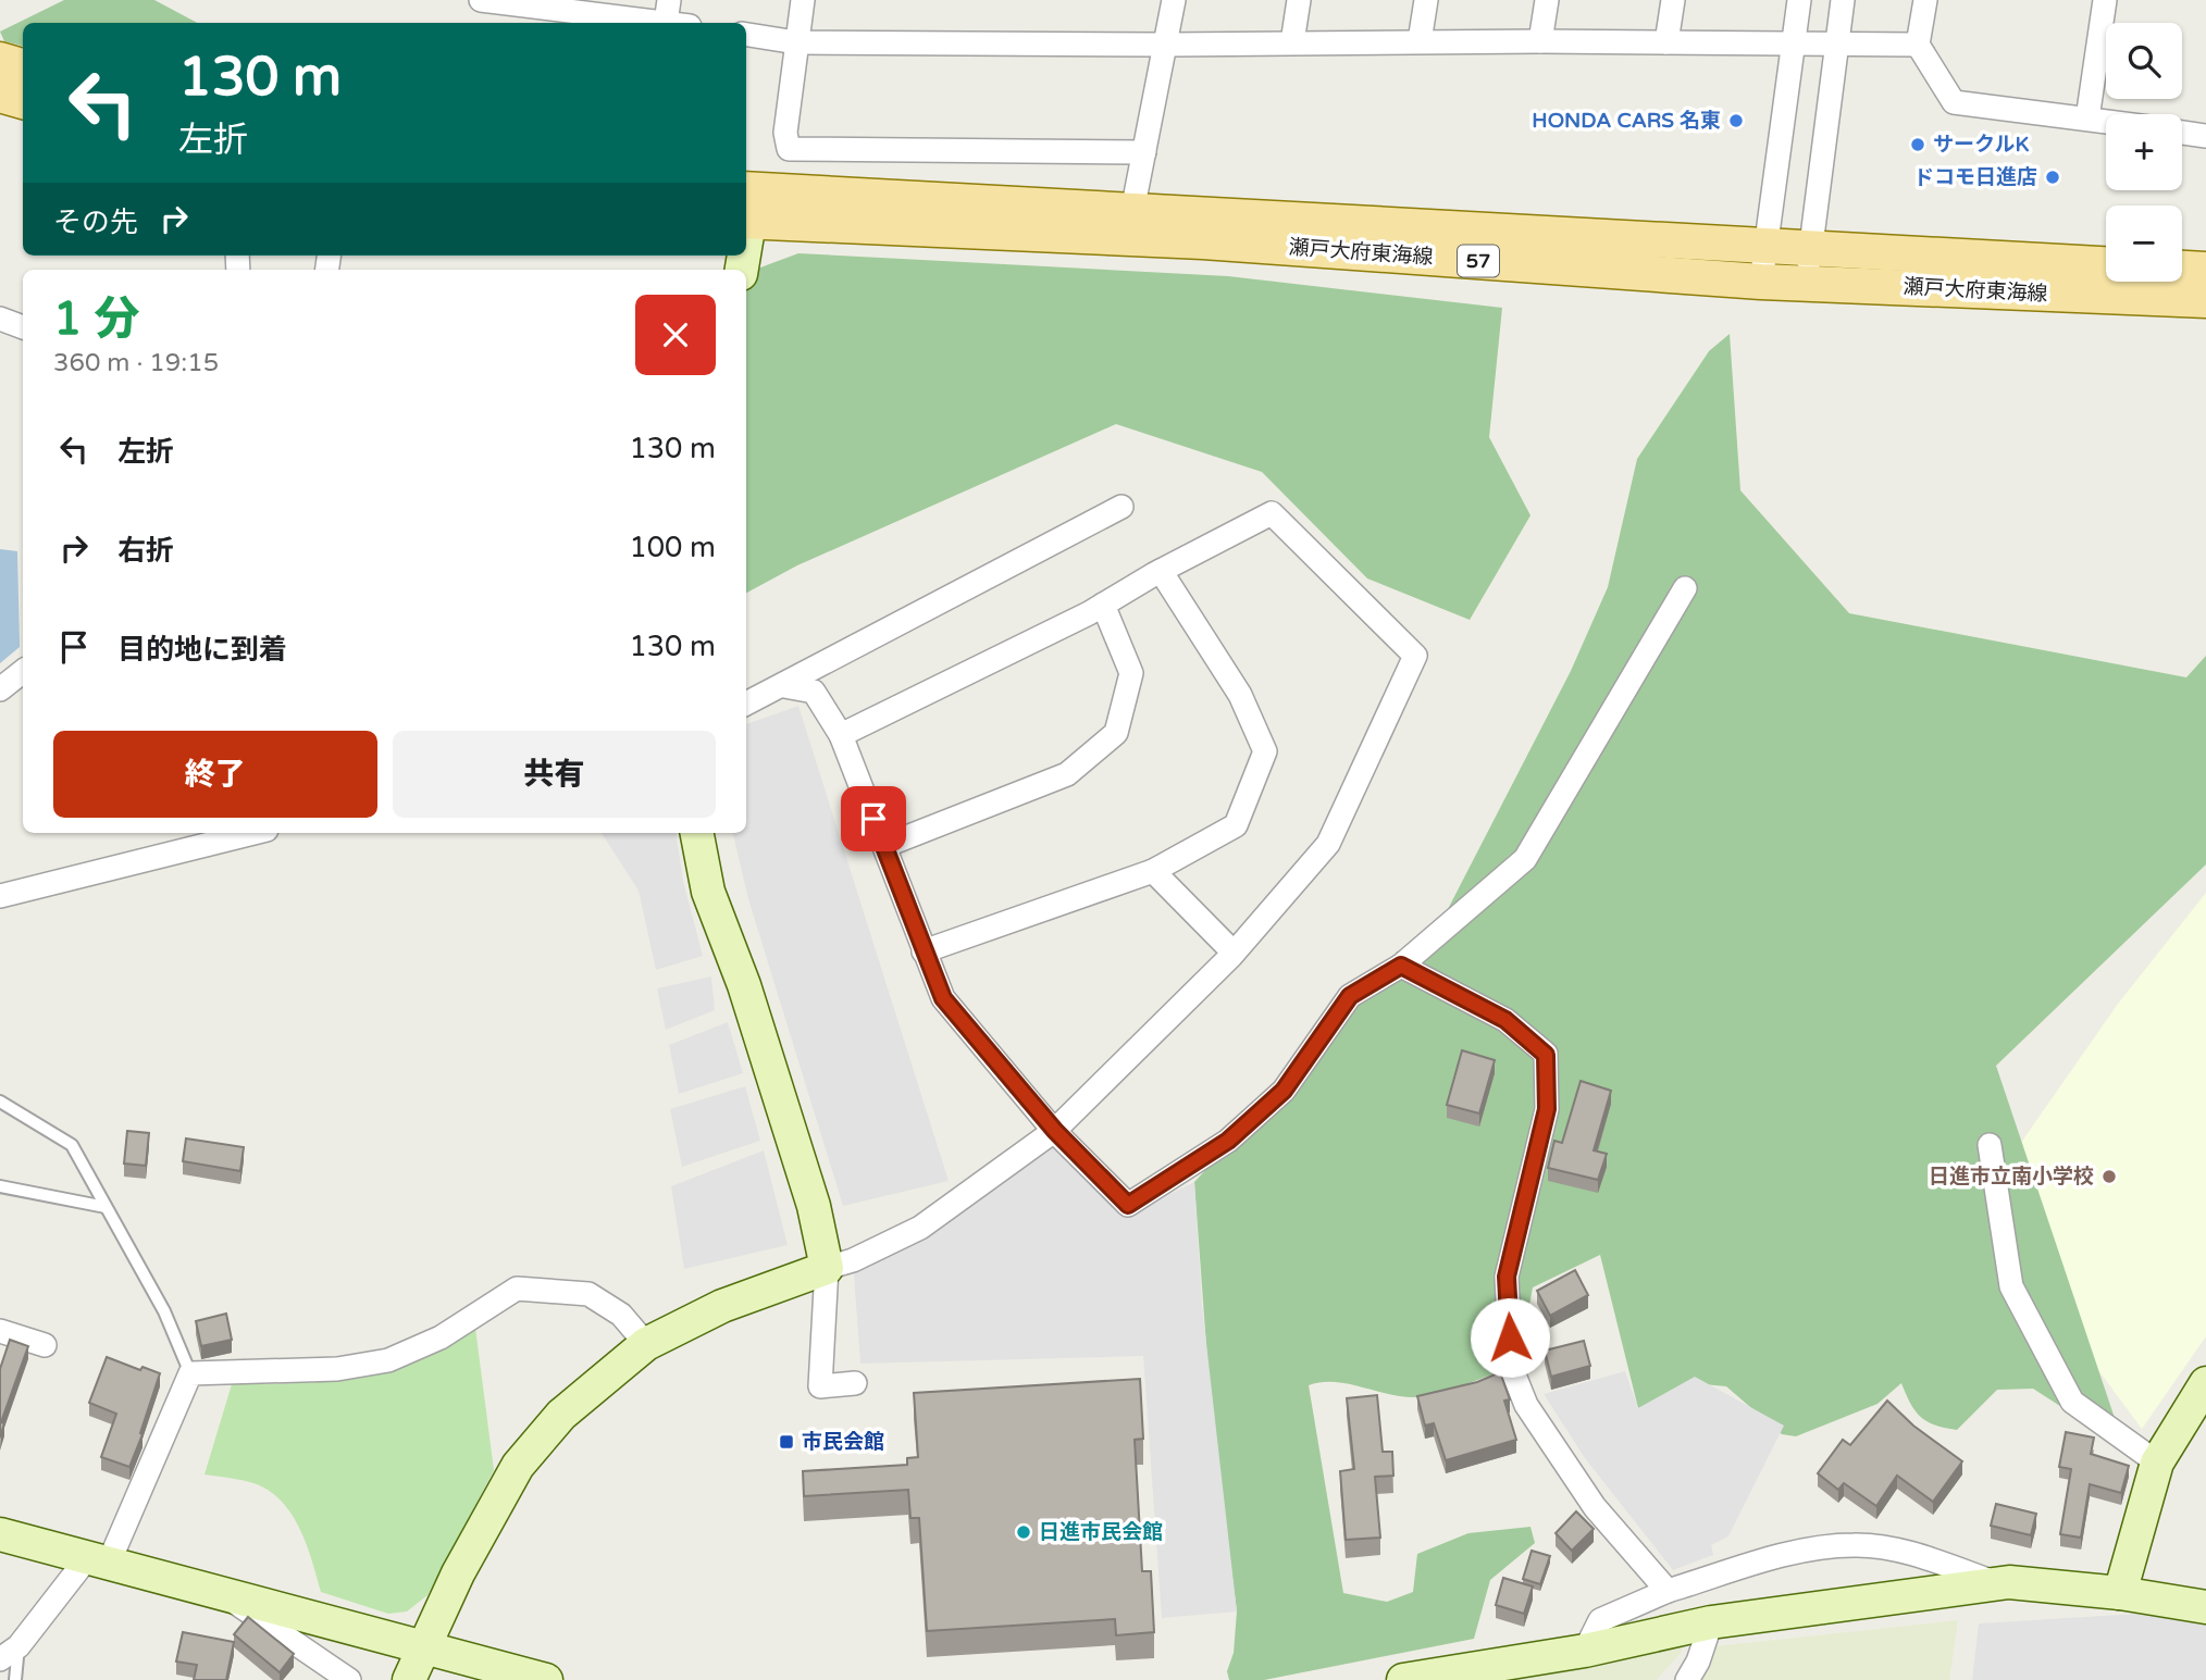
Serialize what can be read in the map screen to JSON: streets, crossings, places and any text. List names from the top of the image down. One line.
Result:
{"streets":{"main road":["瀬戸大府東海線","57"]},"places":{"other":["HONDA CARS 名東","サークルK","ドコモ日進店","日進市立南小学校","日進市民会館"],"transit":["市民会館"]},"page":{"map_buttons":["+","−"],"turn":["130 m","左折"],"then":"その先","heading":["1 分","360 m · 19:15"],"list":[{"name":"左折","value":"130 m"},{"name":"右折","value":"100 m"},{"name":"目的地に到着","value":"130 m"}],"buttons":["終了","共有"]}}
